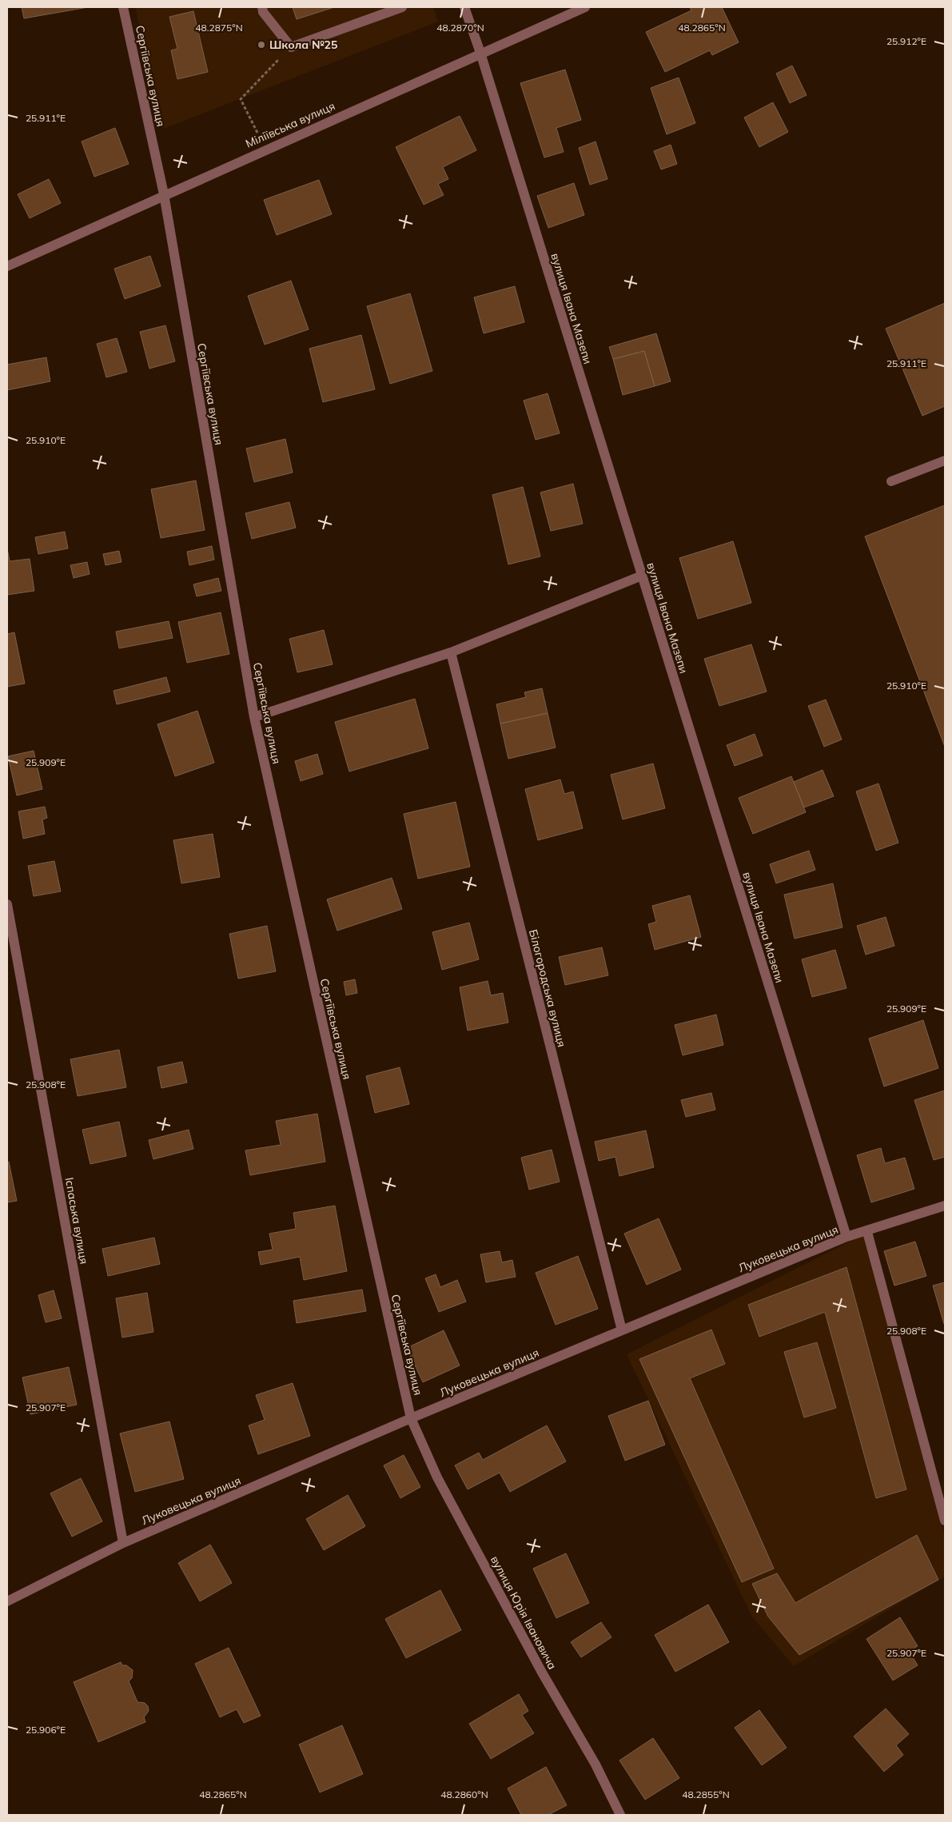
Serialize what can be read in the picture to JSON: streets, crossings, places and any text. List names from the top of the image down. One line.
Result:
{"streets":{"street":["Сергіївська вулиця","Міліївська вулиця","вулиця Івана Мазепи","Білогородська вулиця","Іспаська вулиця","Луковецька вулиця","вулиця Юрія Івановича"]},"crossings":[["Сергіївська вулиця","Міліївська вулиця"],["Сергіївська вулиця","Луковецька вулиця"],["Сергіївська вулиця","вулиця Юрія Івановича"],["Міліївська вулиця","вулиця Івана Мазепи"],["вулиця Івана Мазепи","Луковецька вулиця"],["Білогородська вулиця","Луковецька вулиця"],["Іспаська вулиця","Луковецька вулиця"],["Луковецька вулиця","вулиця Юрія Івановича"]],"places":["Школа №25"],"coordinates":["48.2875°N","48.2870°N","48.2865°N","25.912°E","25.911°E","25.910°E","25.909°E","25.908°E","25.907°E","25.906°E","48.2860°N","48.2855°N"]}
